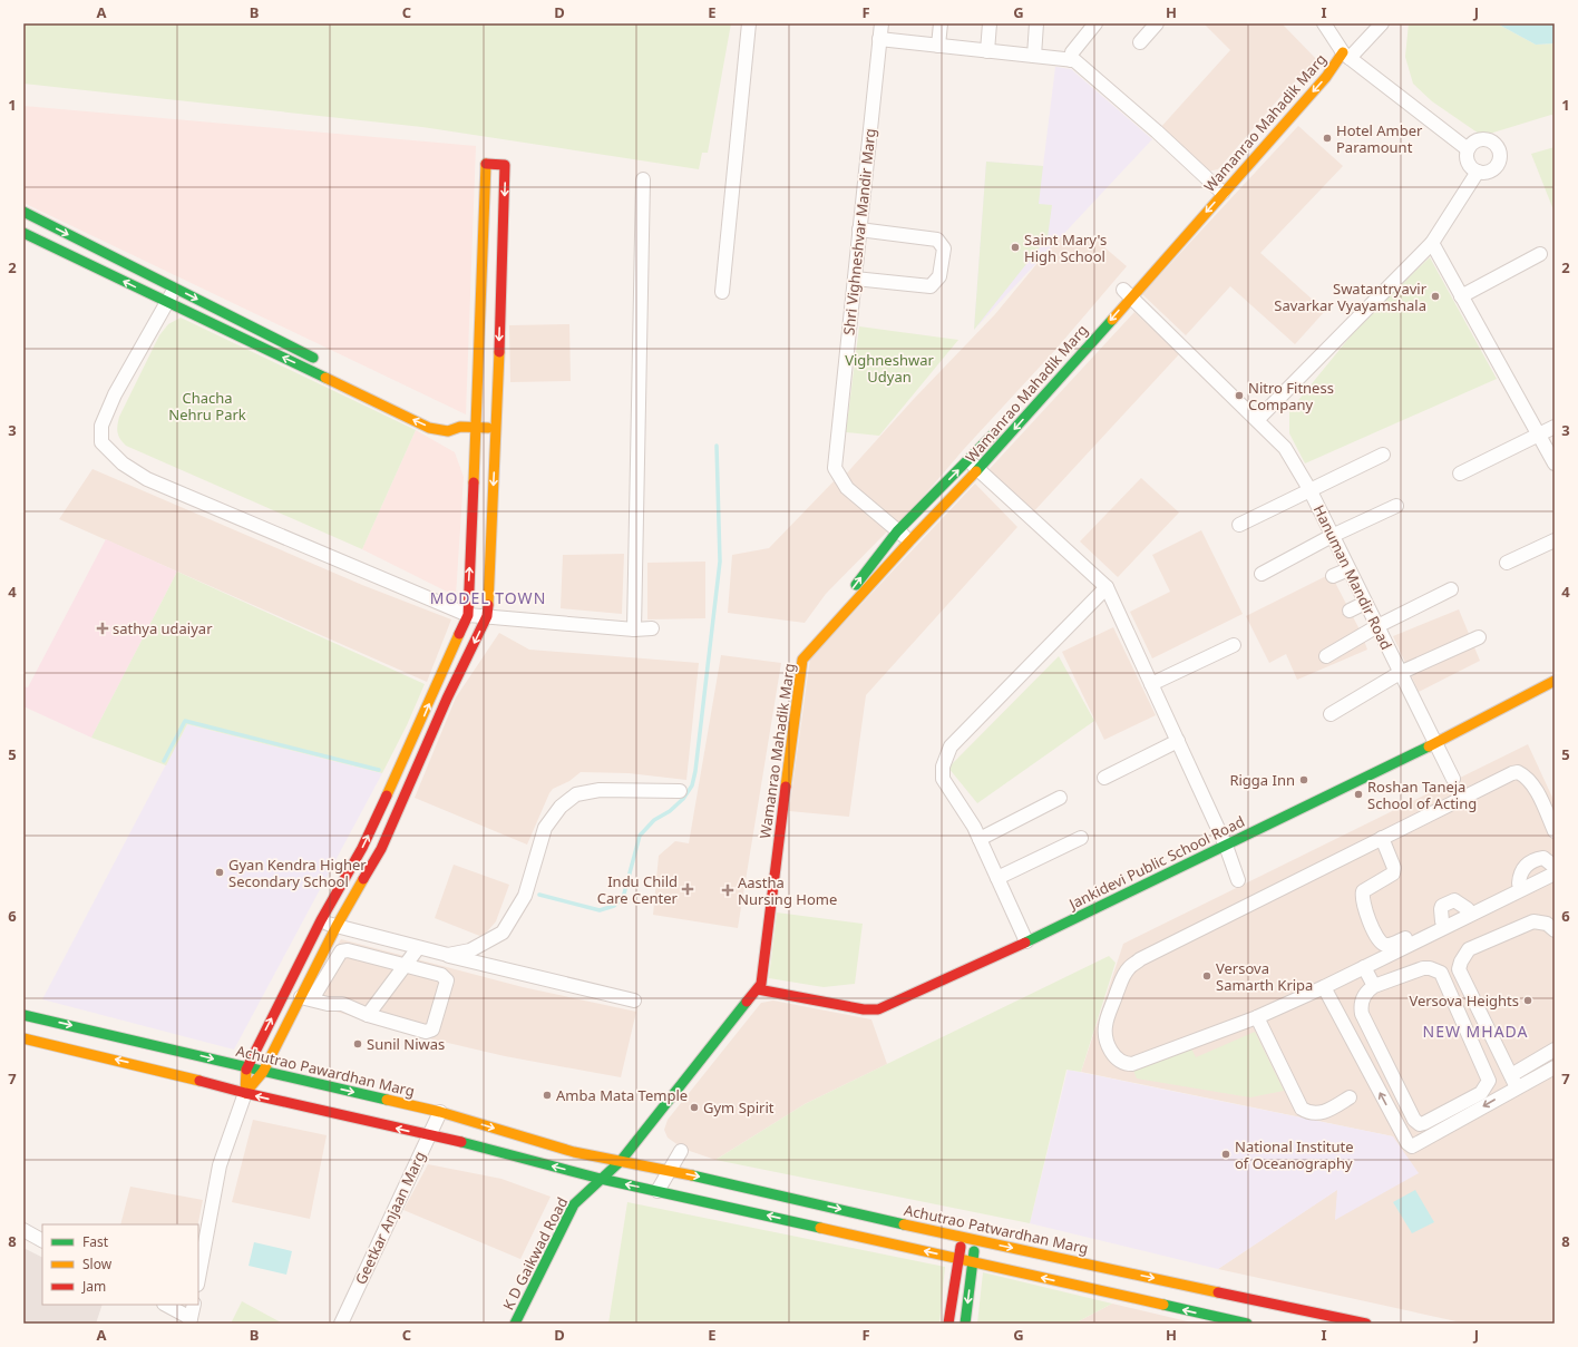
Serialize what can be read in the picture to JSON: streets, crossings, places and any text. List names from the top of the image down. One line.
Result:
{"streets":{"street":["Wamanrao Mahadik Marg","Shri Vighneshvar Mandir Marg","Hanuman Mandir Road","Jankidevi Public School Road","Achutrao Pawardhan Marg","Geetkar Anjaan Marg","Achutrao Patwardhan Marg","K D Gaikwad Road"]},"crossings":[["Wamanrao Mahadik Marg","Shri Vighneshvar Mandir Marg"],["Wamanrao Mahadik Marg","Hanuman Mandir Road"],["Wamanrao Mahadik Marg","Jankidevi Public School Road"],["Wamanrao Mahadik Marg","Achutrao Pawardhan Marg"],["Wamanrao Mahadik Marg","Achutrao Patwardhan Marg"],["Wamanrao Mahadik Marg","K D Gaikwad Road"],["Hanuman Mandir Road","Jankidevi Public School Road"],["Achutrao Pawardhan Marg","Geetkar Anjaan Marg"],["Achutrao Pawardhan Marg","Achutrao Patwardhan Marg"],["Achutrao Pawardhan Marg","K D Gaikwad Road"],["Achutrao Patwardhan Marg","K D Gaikwad Road"]],"districts":["MODEL TOWN","NEW MHADA"],"parks":["Vighneshwar Udyan","Chacha Nehru Park"],"places":{"other":["Hotel Amber Paramount","Saint Mary's High School","Swatantryavir Savarkar Vyayamshala","Nitro Fitness Company","Rigga Inn","Roshan Taneja School of Acting","Gyan Kendra Higher Secondary School","Versova Samarth Kripa","Versova Heights","Sunil Niwas","Amba Mata Temple","Gym Spirit","National Institute of Oceanography"],"health":["sathya udaiyar","Indu Child Care Center","Aastha Nursing Home"]},"legend":["Fast","Slow","Jam"],"grid":{"columns":["A","B","C","D","E","F","G","H","I","J"],"rows":["1","2","3","4","5","6","7","8"]}}
